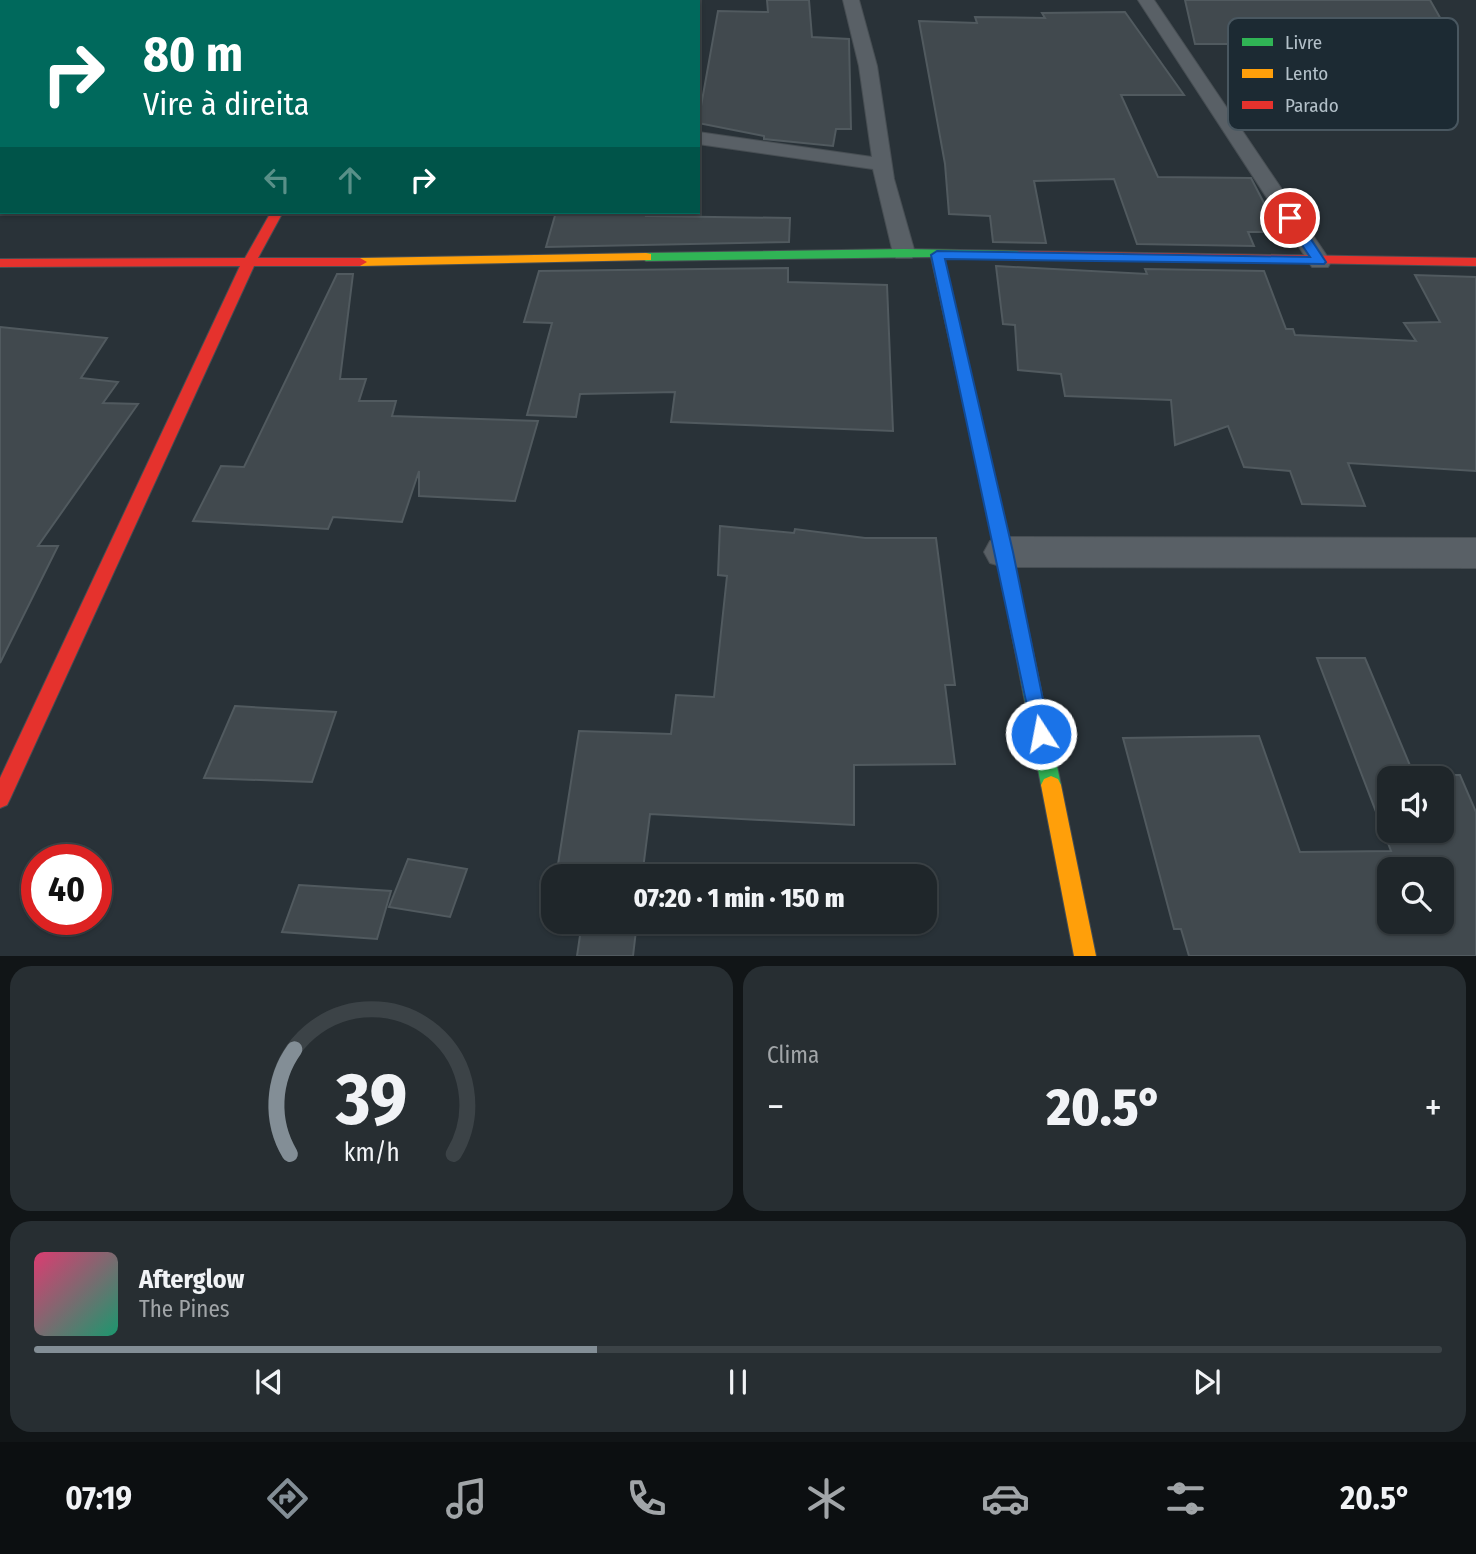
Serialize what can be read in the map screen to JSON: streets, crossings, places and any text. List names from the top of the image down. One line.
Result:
{"legend":["Livre","Lento","Parado"],"page":{"turn":["80 m","Vire à direita"],"limit":"40","trip":"07:20 · 1 min · 150 m","tile":"Clima","heat":["−","20.5°","+"],"song":["Afterglow","The Pines"],"tabs":["07:19","20.5°"],"gauge":["39","km/h"]}}
